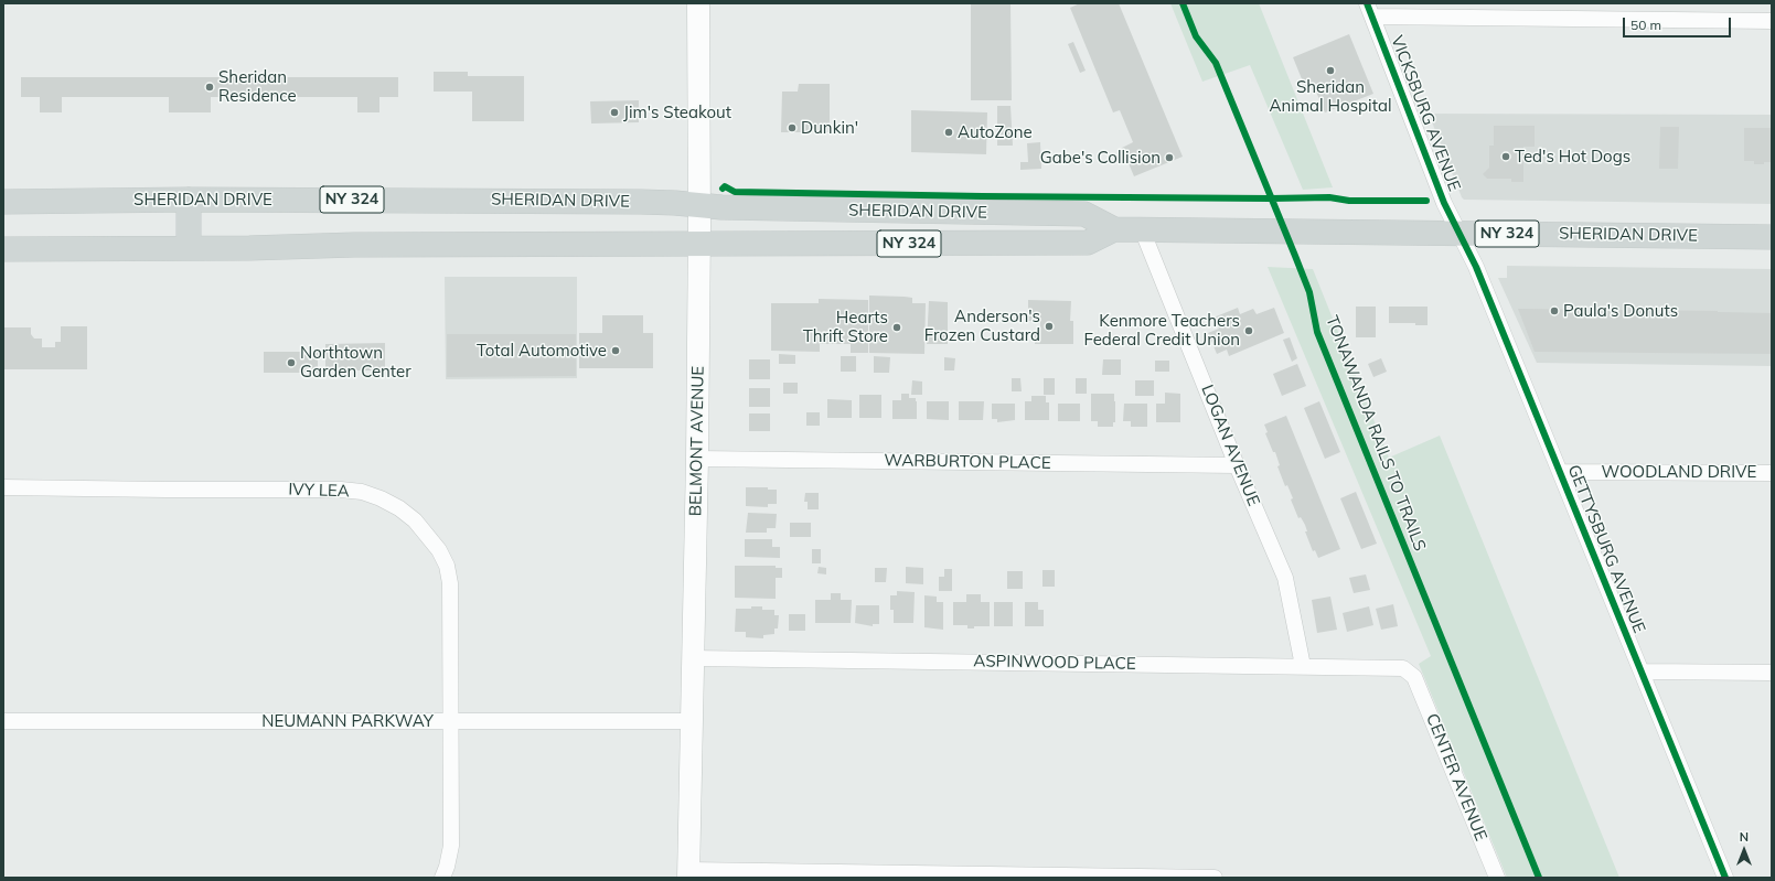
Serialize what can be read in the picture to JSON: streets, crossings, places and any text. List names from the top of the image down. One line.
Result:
{"streets":{"main road":["SHERIDAN DRIVE","NY 324"],"street":["VICKSBURG AVENUE","BELMONT AVENUE","LOGAN AVENUE","WARBURTON PLACE","WOODLAND DRIVE","IVY LEA","GETTYSBURG AVENUE","ASPINWOOD PLACE","NEUMANN PARKWAY","CENTER AVENUE"],"cycle path":["TONAWANDA RAILS TO TRAILS"]},"crossings":[["VICKSBURG AVENUE","SHERIDAN DRIVE"],["VICKSBURG AVENUE","GETTYSBURG AVENUE"],["SHERIDAN DRIVE","BELMONT AVENUE"],["SHERIDAN DRIVE","LOGAN AVENUE"],["SHERIDAN DRIVE","GETTYSBURG AVENUE"],["BELMONT AVENUE","WARBURTON PLACE"],["BELMONT AVENUE","ASPINWOOD PLACE"],["BELMONT AVENUE","NEUMANN PARKWAY"],["LOGAN AVENUE","WARBURTON PLACE"],["LOGAN AVENUE","ASPINWOOD PLACE"],["WOODLAND DRIVE","GETTYSBURG AVENUE"],["IVY LEA","NEUMANN PARKWAY"],["ASPINWOOD PLACE","CENTER AVENUE"]],"places":["Sheridan Animal Hospital","Sheridan Residence","Jim's Steakout","Dunkin'","AutoZone","Ted's Hot Dogs","Gabe's Collision","Paula's Donuts","Anderson's Frozen Custard","Hearts Thrift Store","Kenmore Teachers Federal Credit Union","Total Automotive","Northtown Garden Center"],"scale_bar":"50 m","north":"top"}
